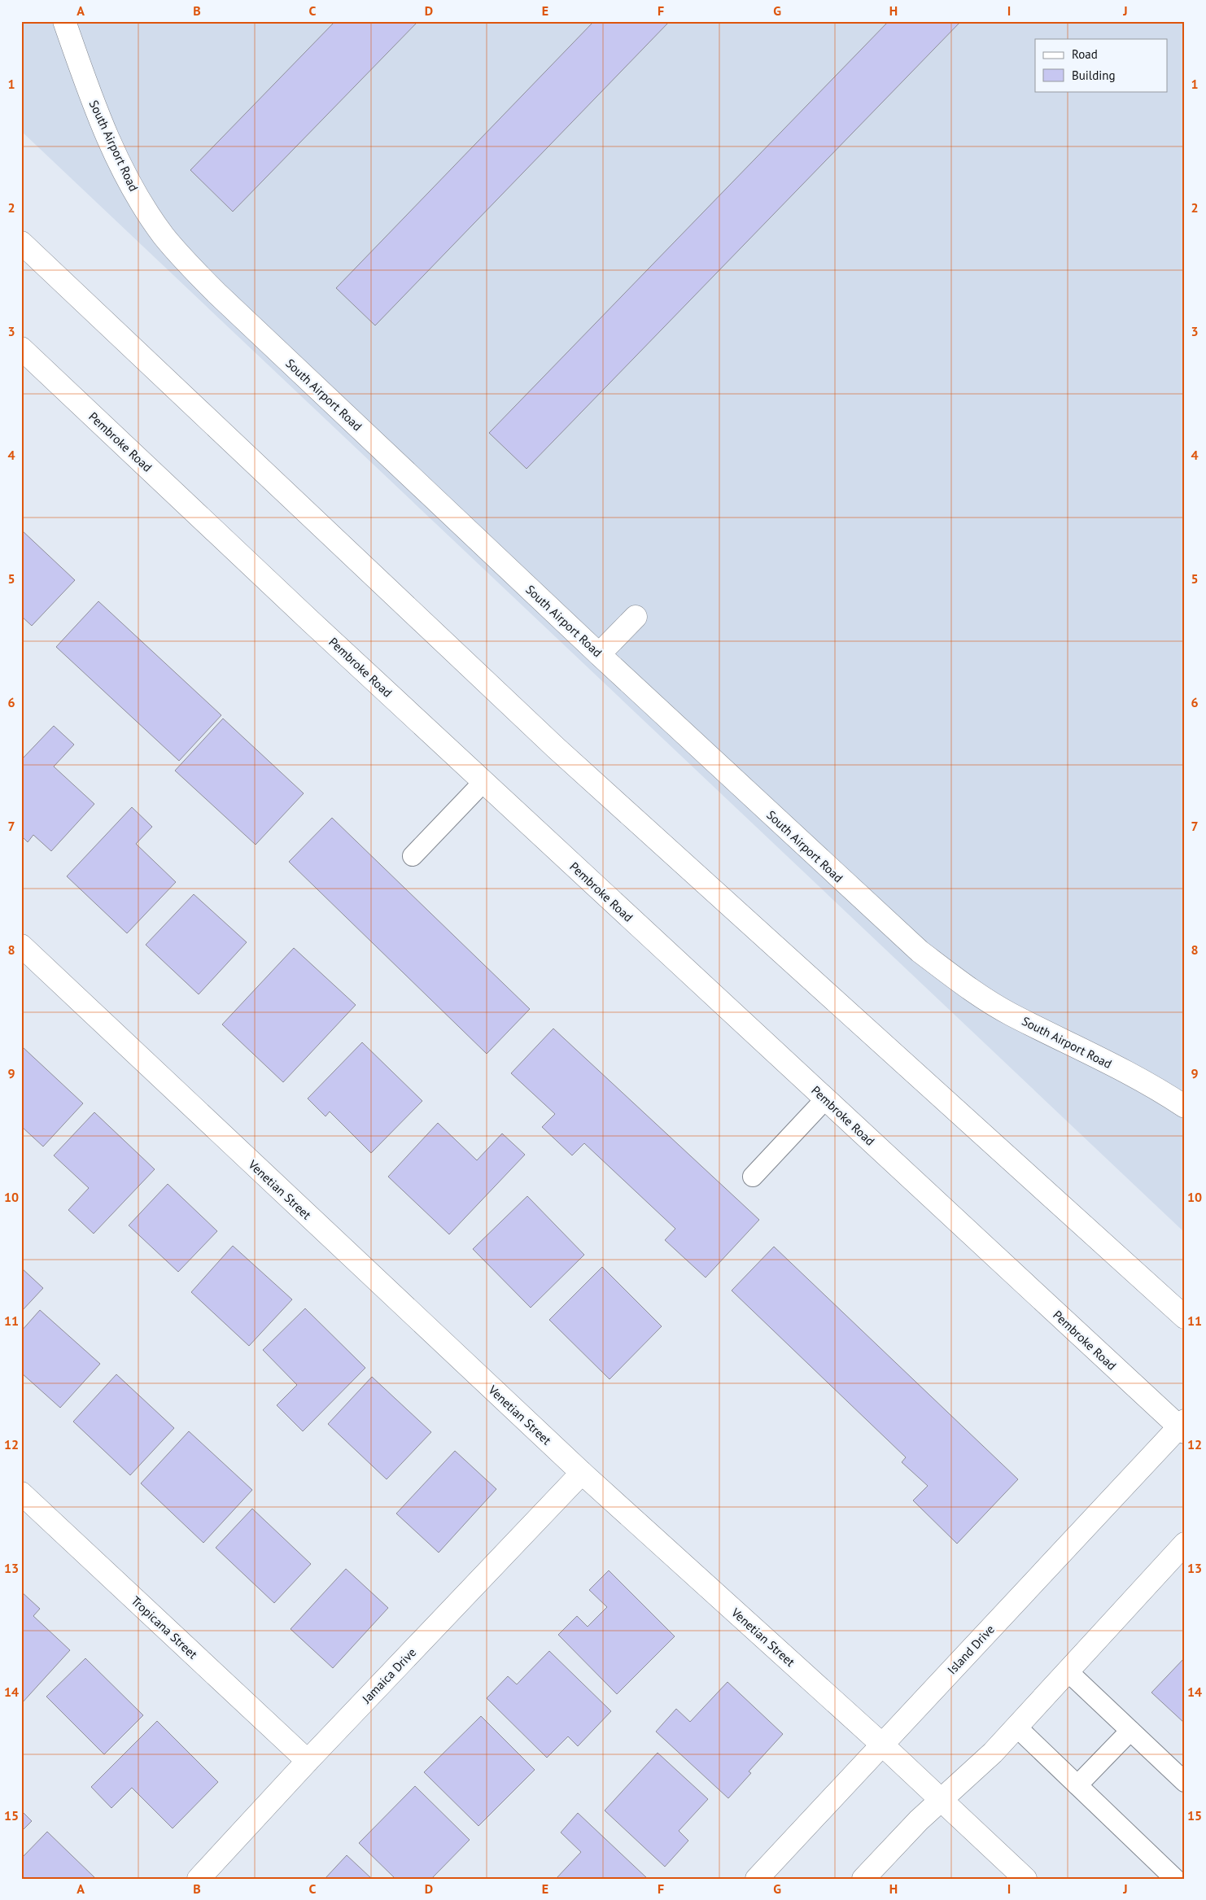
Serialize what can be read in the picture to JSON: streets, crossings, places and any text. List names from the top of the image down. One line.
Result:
{"streets":{"street":["South Airport Road","Pembroke Road","Venetian Street","Tropicana Street","Island Drive","Jamaica Drive"]},"crossings":[["Pembroke Road","Island Drive"],["Venetian Street","Island Drive"],["Venetian Street","Jamaica Drive"],["Tropicana Street","Jamaica Drive"]],"legend":["Road","Building"],"grid":{"columns":["A","B","C","D","E","F","G","H","I","J"],"rows":["1","2","3","4","5","6","7","8","9","10","11","12","13","14","15"]}}
